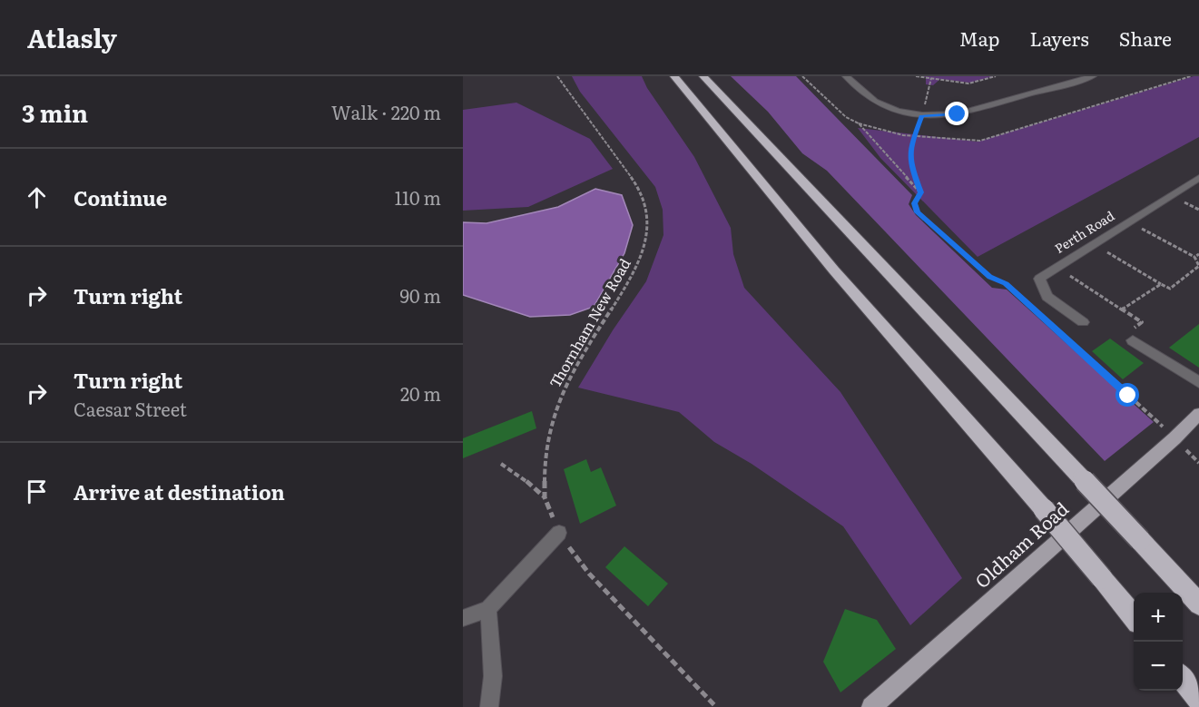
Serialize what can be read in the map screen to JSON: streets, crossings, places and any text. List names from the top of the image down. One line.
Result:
{"streets":{"main road":["Oldham Road"],"street":["Perth Road"],"path":["Thornham New Road"]},"page":{"header":"Atlasly","nav":["Map","Layers","Share"],"heading":["3 min","Walk · 220 m"],"list":[["Continue","110 m"],["Turn right","90 m"],["Turn right","Caesar Street","20 m"],"Arrive at destination"],"map_buttons":["+","−"]}}
